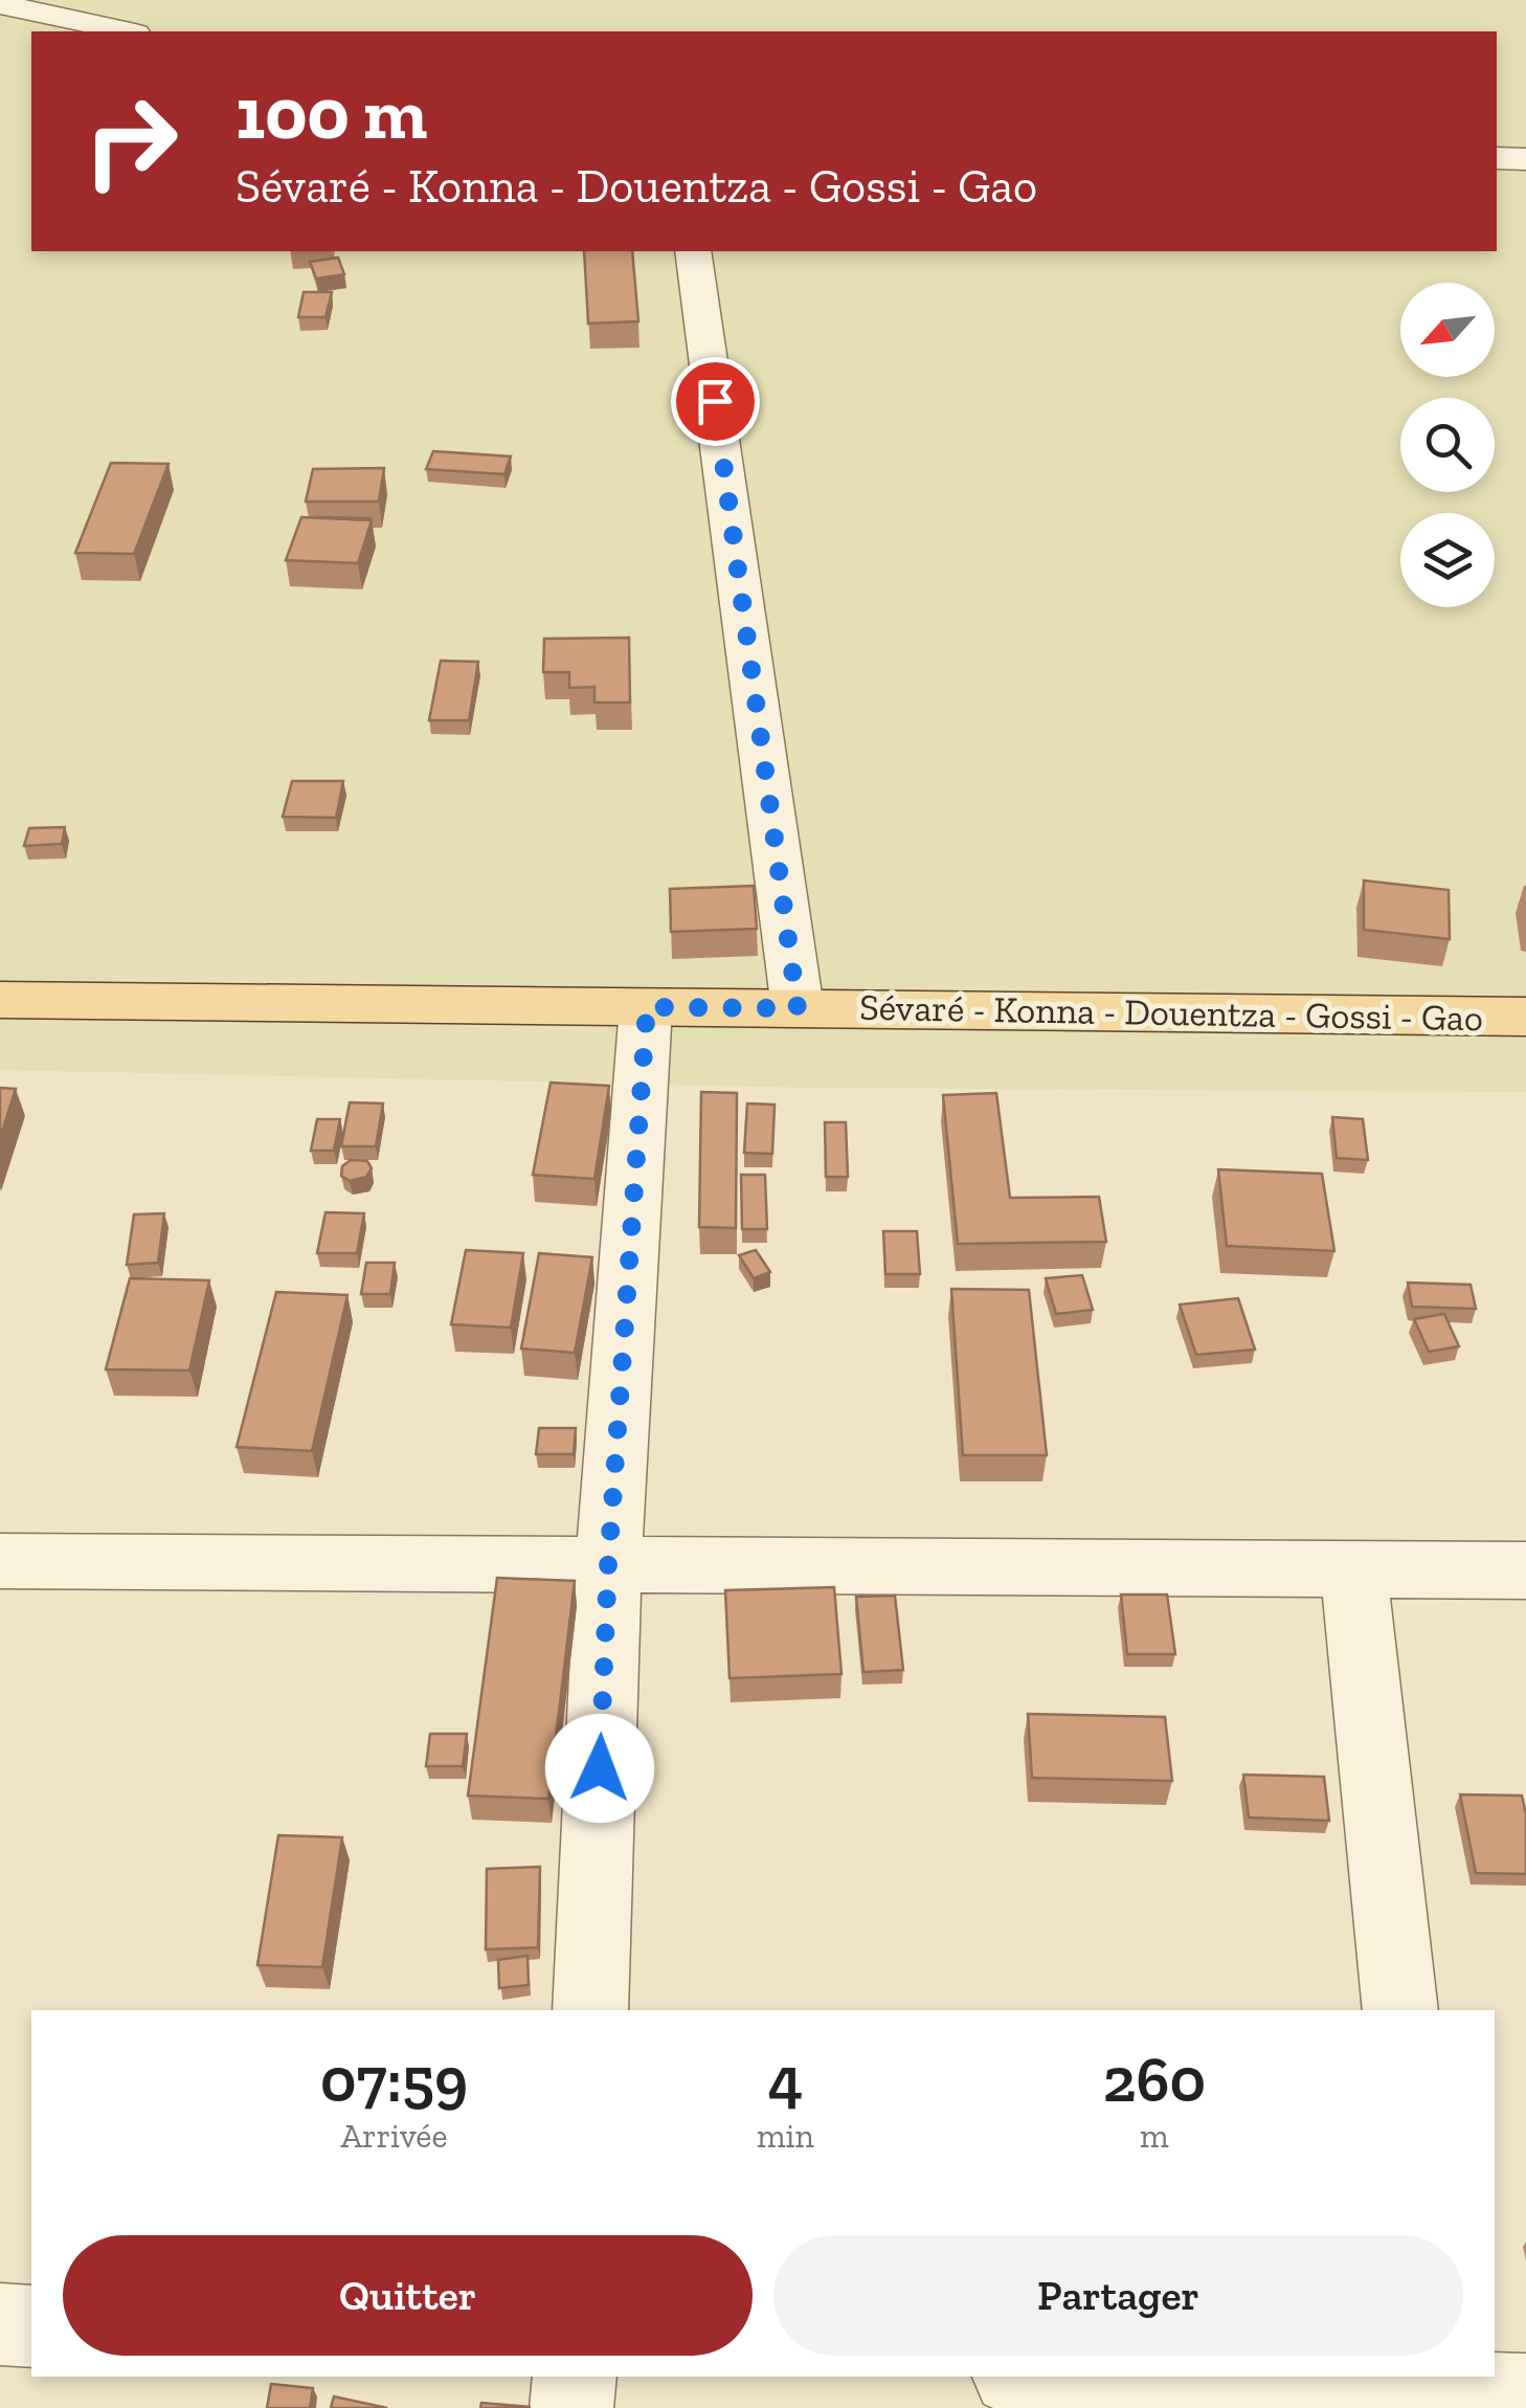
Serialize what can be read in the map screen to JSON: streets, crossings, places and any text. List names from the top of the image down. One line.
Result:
{"streets":{"main road":["Sévaré - Konna - Douentza - Gossi - Gao"]},"north":"bottom left","page":{"turn":["100 m","Sévaré - Konna - Douentza - Gossi - Gao"],"eta":["07:59","Arrivée","4","min","260","m"],"buttons":["Quitter","Partager"]}}
